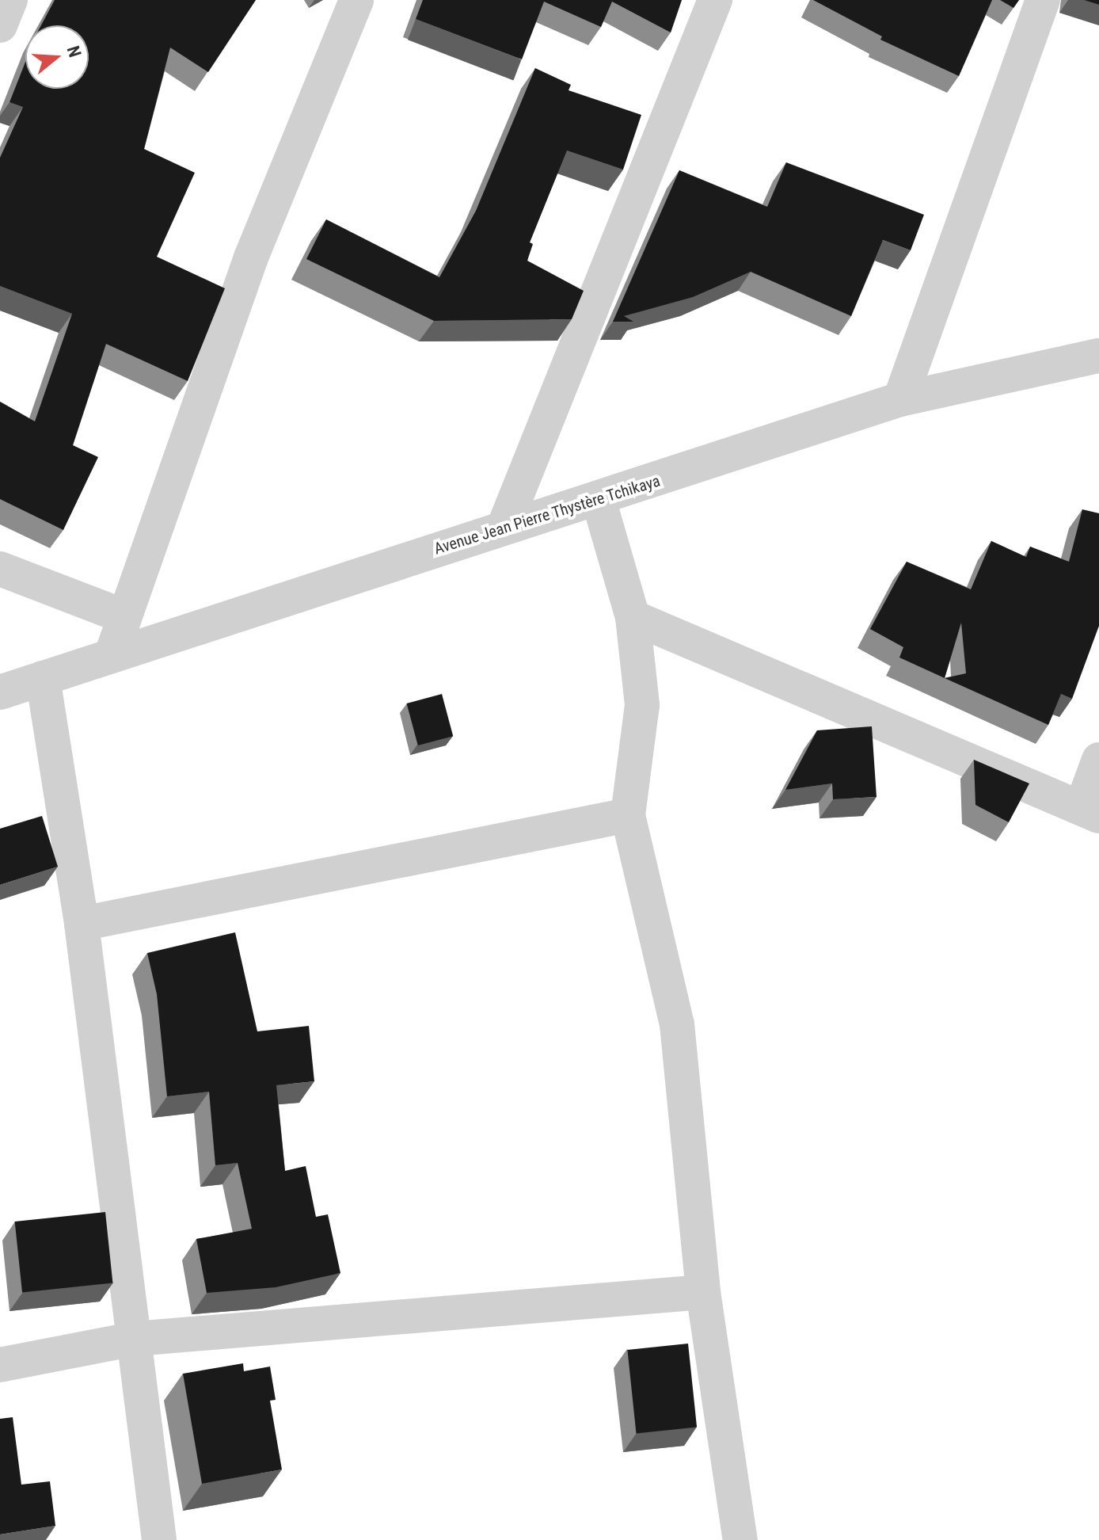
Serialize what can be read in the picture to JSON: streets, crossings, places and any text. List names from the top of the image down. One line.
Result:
{"streets":{"street":["Avenue Jean Pierre Thystère Tchikaya"]},"north":"right"}
